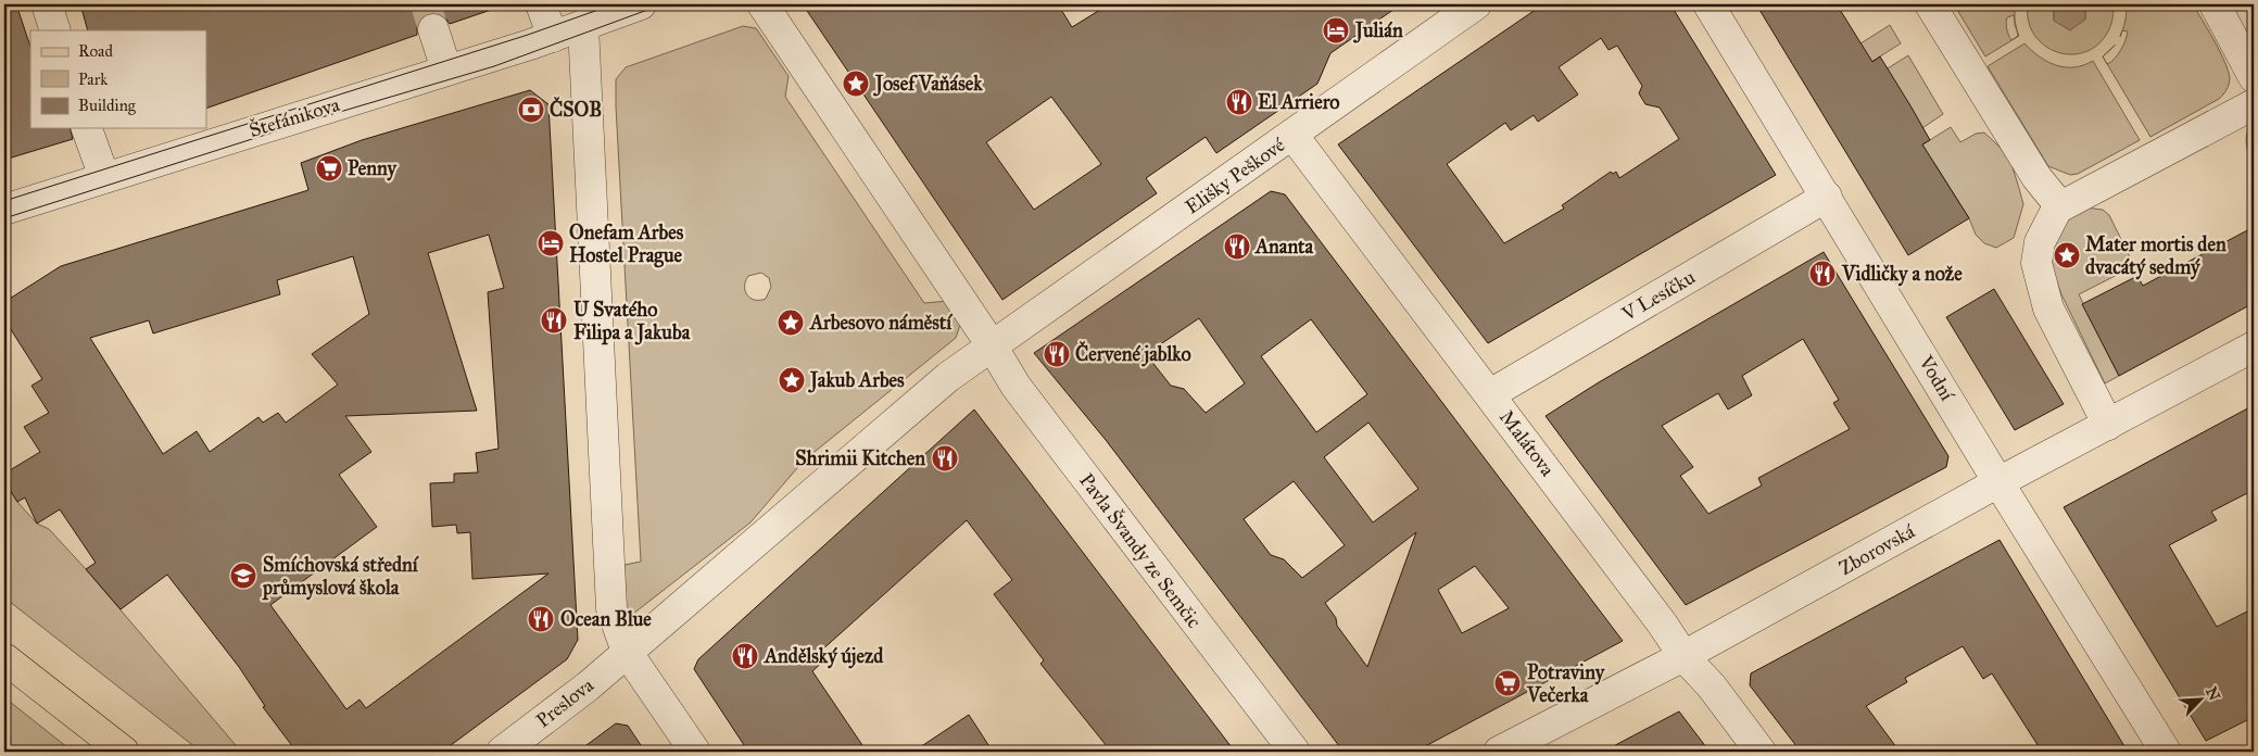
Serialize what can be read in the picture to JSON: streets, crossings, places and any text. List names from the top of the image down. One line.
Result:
{"streets":{"street":["Štefánikova","Elišky Peškové","V Lesíčku","Vodní","Malátova","Zborovská","Pavla Švandy ze Semčic","Preslova"]},"crossings":[["Elišky Peškové","Malátova"],["Elišky Peškové","Pavla Švandy ze Semčic"],["V Lesíčku","Vodní"],["V Lesíčku","Malátova"],["Vodní","Zborovská"],["Malátova","Zborovská"]],"places":{"hotel":["Julián","Onefam Arbes Hostel Prague"],"place":["Josef Vaňásek","Mater mortis den dvacátý sedmý","Arbesovo náměstí","Jakub Arbes"],"restaurant":["El Arriero","Ananta","Vidličky a nože","U Svatého Filipa a Jakuba","Červené jablko","Shrimii Kitchen","Ocean Blue","Andělský újezd"],"bank":["ČSOB"],"supermarket":["Penny","Potraviny Večerka"],"school or university":["Smíchovská střední průmyslová škola"]},"legend":["Road","Park","Building"],"north":"top right"}
